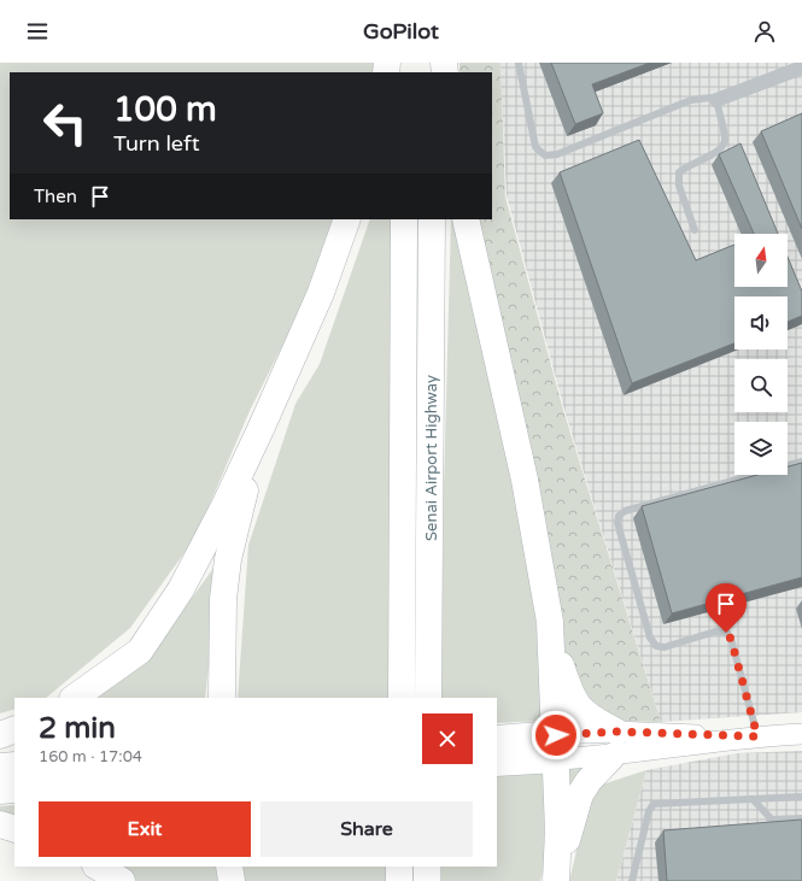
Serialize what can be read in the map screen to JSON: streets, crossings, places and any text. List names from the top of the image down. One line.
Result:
{"streets":{"highway":["Senai Airport Highway"]},"north":"top","page":{"header":"GoPilot","turn":["100 m","Turn left"],"then":"Then","heading":["2 min","160 m · 17:04"],"buttons":["Exit","Share"]}}
